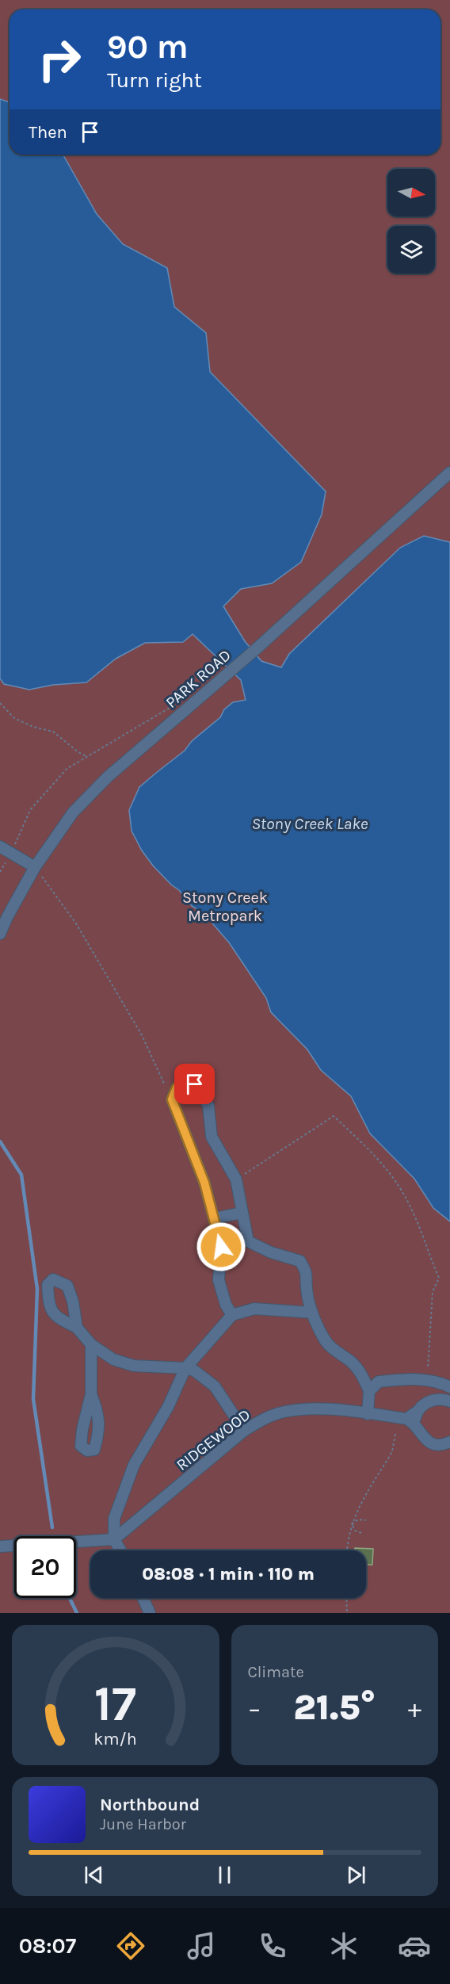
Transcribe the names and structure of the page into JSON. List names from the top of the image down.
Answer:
{
  "streets": {
    "street": ["PARK ROAD", "RIDGEWOOD"]
  },
  "water": ["Stony Creek Lake"],
  "parks": ["Stony Creek Metropark"],
  "north": "right",
  "page": {
    "turn": ["90 m", "Turn right"],
    "then": "Then",
    "limit": "20",
    "trip": "08:08 · 1 min · 110 m",
    "tile": "Climate",
    "heat": ["−", "21.5°", "+"],
    "song": ["Northbound", "June Harbor"],
    "tabs": "08:07",
    "gauge": ["17", "km/h"]
  }
}
